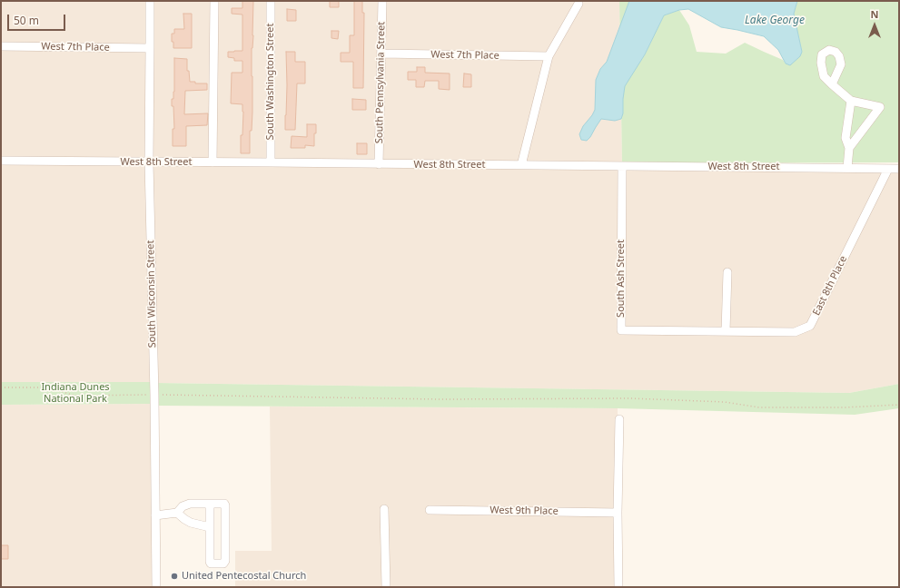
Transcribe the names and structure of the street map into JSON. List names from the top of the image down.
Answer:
{
  "streets": {
    "street": [
      "West 7th Place",
      "South Washington Street",
      "South Pennsylvania Street",
      "West 8th Street",
      "South Ash Street",
      "East 8th Place",
      "South Wisconsin Street",
      "West 9th Place"
    ]
  },
  "crossings": [
    ["West 7th Place", "South Pennsylvania Street"],
    ["West 7th Place", "South Wisconsin Street"],
    ["South Washington Street", "West 8th Street"],
    ["South Pennsylvania Street", "West 8th Street"],
    ["West 8th Street", "South Ash Street"],
    ["West 8th Street", "East 8th Place"],
    ["West 8th Street", "South Wisconsin Street"],
    ["South Ash Street", "East 8th Place"]
  ],
  "water": ["Lake George"],
  "parks": ["Indiana Dunes National Park"],
  "places": ["United Pentecostal Church"],
  "scale_bar": "50 m",
  "north": "top"
}
